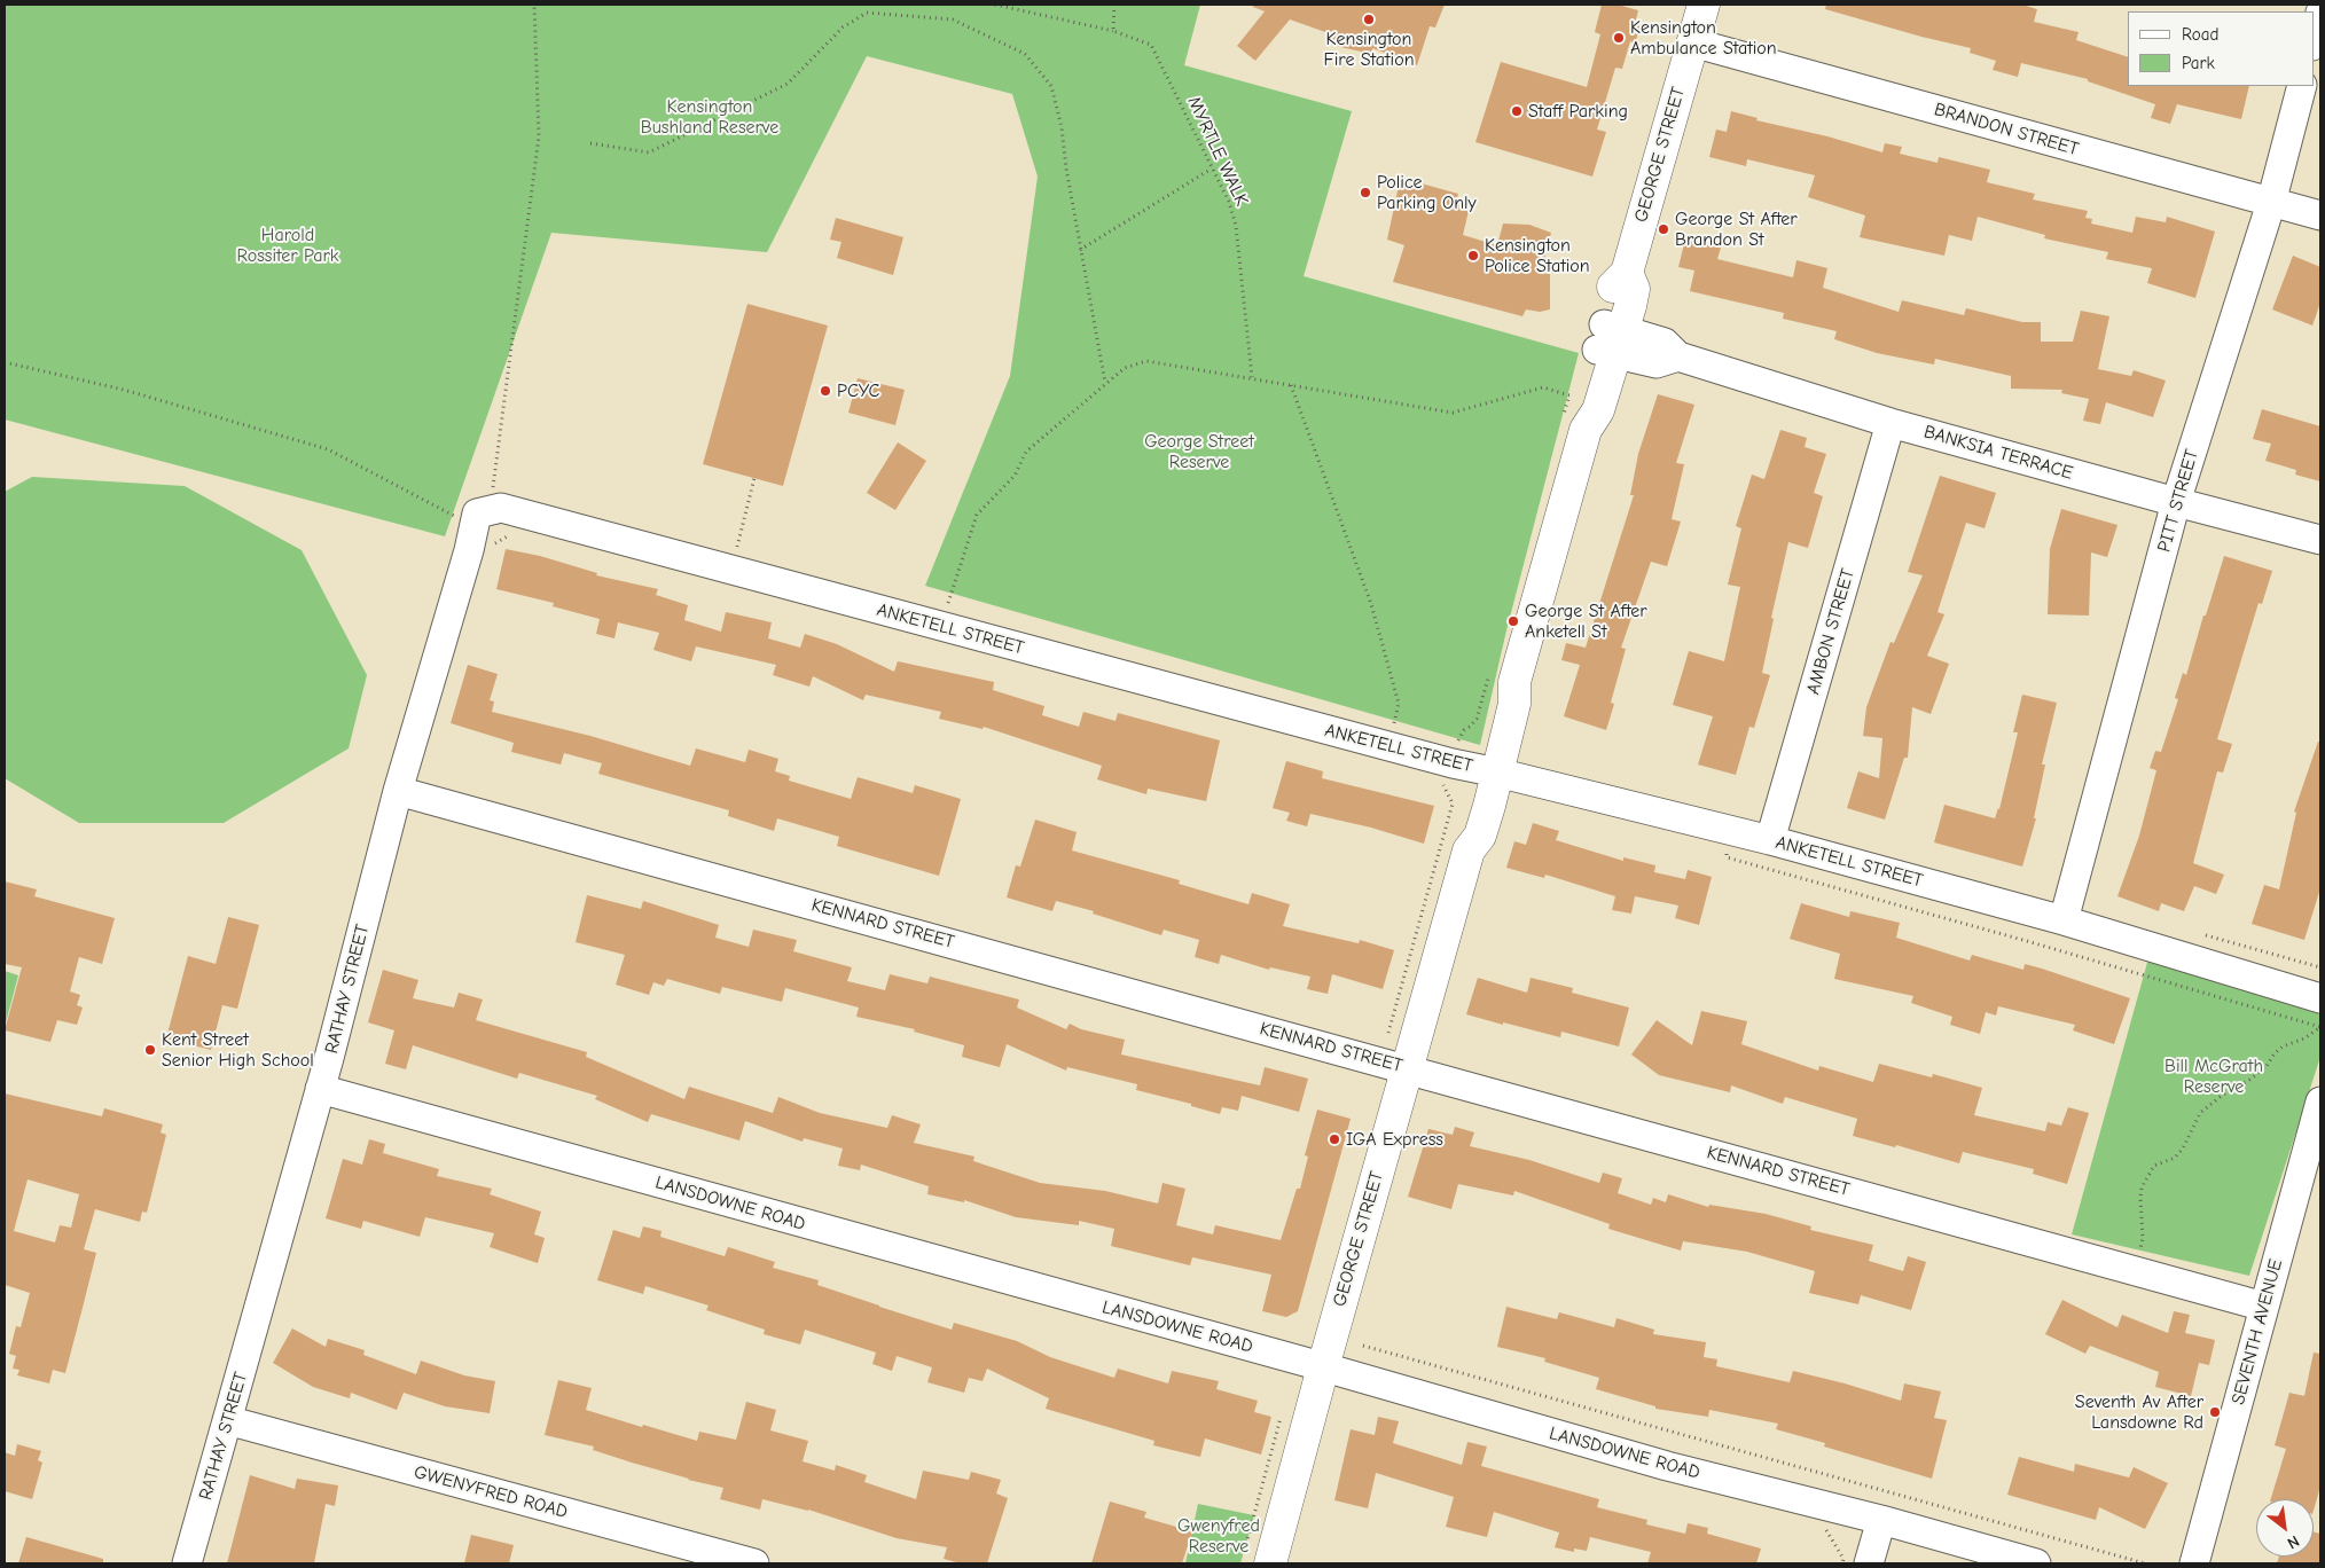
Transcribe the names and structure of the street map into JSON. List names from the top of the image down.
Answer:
{
  "streets": {
    "main road": ["GEORGE STREET"],
    "street": [
      "BRANDON STREET",
      "BANKSIA TERRACE",
      "PITT STREET",
      "ANKETELL STREET",
      "AMBON STREET",
      "KENNARD STREET",
      "RATHAY STREET",
      "LANSDOWNE ROAD",
      "SEVENTH AVENUE",
      "GWENYFRED ROAD"
    ],
    "path": ["MYRTLE WALK"]
  },
  "crossings": [
    ["BRANDON STREET", "GEORGE STREET"],
    ["BRANDON STREET", "PITT STREET"],
    ["GEORGE STREET", "BANKSIA TERRACE"],
    ["GEORGE STREET", "ANKETELL STREET"],
    ["GEORGE STREET", "KENNARD STREET"],
    ["GEORGE STREET", "LANSDOWNE ROAD"],
    ["BANKSIA TERRACE", "PITT STREET"],
    ["BANKSIA TERRACE", "AMBON STREET"],
    ["PITT STREET", "ANKETELL STREET"],
    ["ANKETELL STREET", "AMBON STREET"],
    ["ANKETELL STREET", "RATHAY STREET"],
    ["KENNARD STREET", "RATHAY STREET"],
    ["KENNARD STREET", "SEVENTH AVENUE"],
    ["RATHAY STREET", "LANSDOWNE ROAD"],
    ["RATHAY STREET", "GWENYFRED ROAD"]
  ],
  "parks": [
    "Kensington Bushland Reserve",
    "Harold Rossiter Park",
    "George Street Reserve",
    "Bill McGrath Reserve",
    "Gwenyfred Reserve"
  ],
  "places": [
    "Kensington Fire Station",
    "Kensington Ambulance Station",
    "Staff Parking",
    "Police Parking Only",
    "George St After Brandon St",
    "Kensington Police Station",
    "PCYC",
    "George St After Anketell St",
    "Kent Street Senior High School",
    "IGA Express",
    "Seventh Av After Lansdowne Rd"
  ],
  "legend": ["Road", "Park"],
  "north": "bottom right"
}
